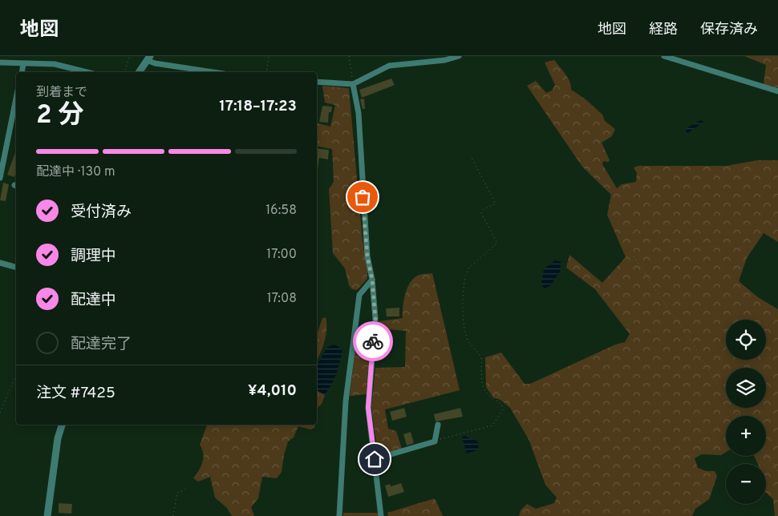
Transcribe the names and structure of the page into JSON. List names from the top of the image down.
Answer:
{
  "page": {
    "header": "地図",
    "nav": ["地図", "経路", "保存済み"],
    "heading": ["2 分", "到着まで", "17:18–17:23"],
    "panel": ["注文 #7425", "¥4,010"],
    "bar": "配達中 · 130 m",
    "list": [
      ["受付済み", "16:58"],
      ["調理中", "17:00"],
      ["配達中", "17:08"],
      "配達完了"
    ],
    "map_buttons": ["+", "−"]
  }
}
